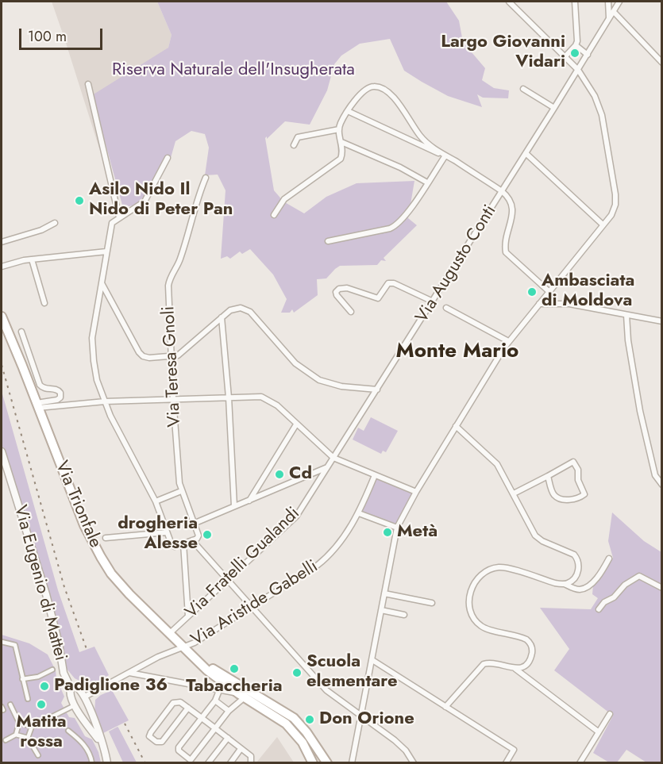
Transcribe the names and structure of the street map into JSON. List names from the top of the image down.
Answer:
{
  "streets": {
    "main road": ["Via Trionfale"],
    "street": [
      "Via Augusto Conti",
      "Via Teresa Gnoli",
      "Via Fratelli Gualandi",
      "Via Eugenio di Mattei",
      "Via Aristide Gabelli"
    ]
  },
  "crossings": [
    ["Via Augusto Conti", "Via Fratelli Gualandi"],
    ["Via Trionfale", "Via Fratelli Gualandi"],
    ["Via Trionfale", "Via Aristide Gabelli"]
  ],
  "districts": ["Monte Mario"],
  "parks": ["Riserva Naturale dell'Insugherata"],
  "places": [
    "Largo Giovanni Vidari",
    "Asilo Nido Il Nido di Peter Pan",
    "Ambasciata di Moldova",
    "Cd",
    "Metà",
    "drogheria Alesse",
    "Tabaccheria",
    "Scuola elementare",
    "Padiglione 36",
    "Matita rossa",
    "Don Orione"
  ],
  "scale_bar": "100 m"
}
